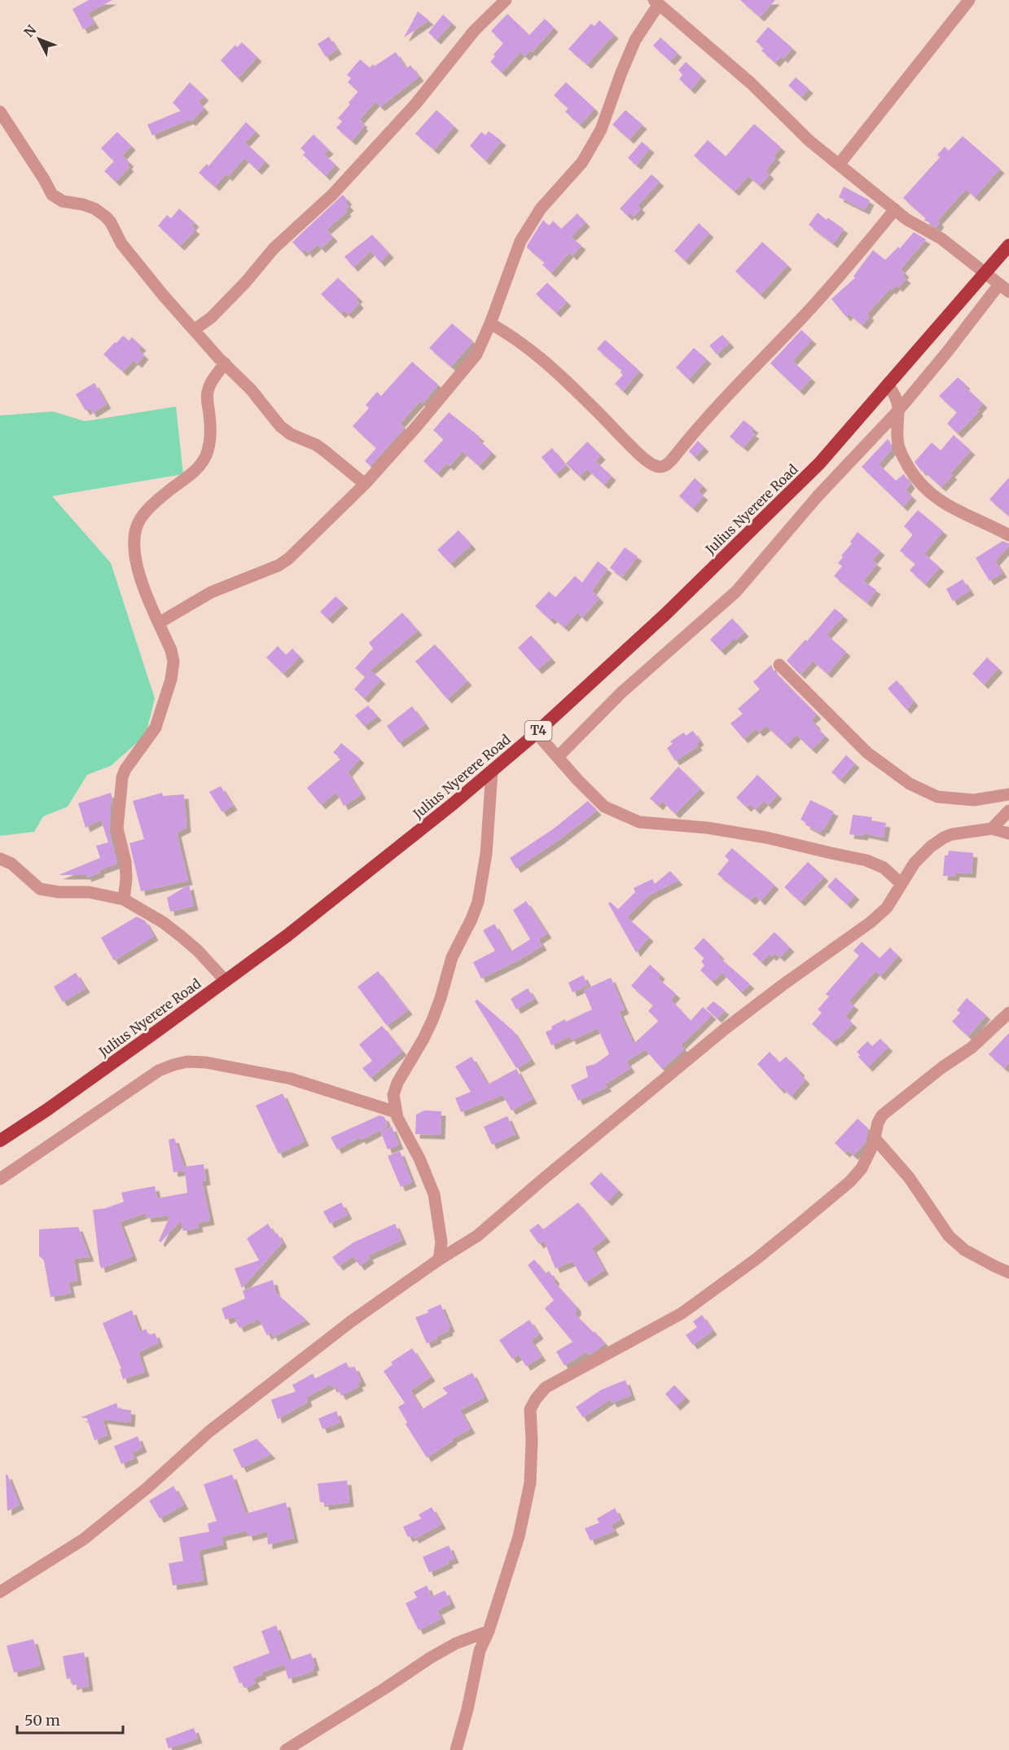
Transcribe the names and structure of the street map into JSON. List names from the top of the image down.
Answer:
{
  "streets": {
    "highway": ["Julius Nyerere Road", "T4"]
  },
  "scale_bar": "50 m",
  "north": "top left"
}
